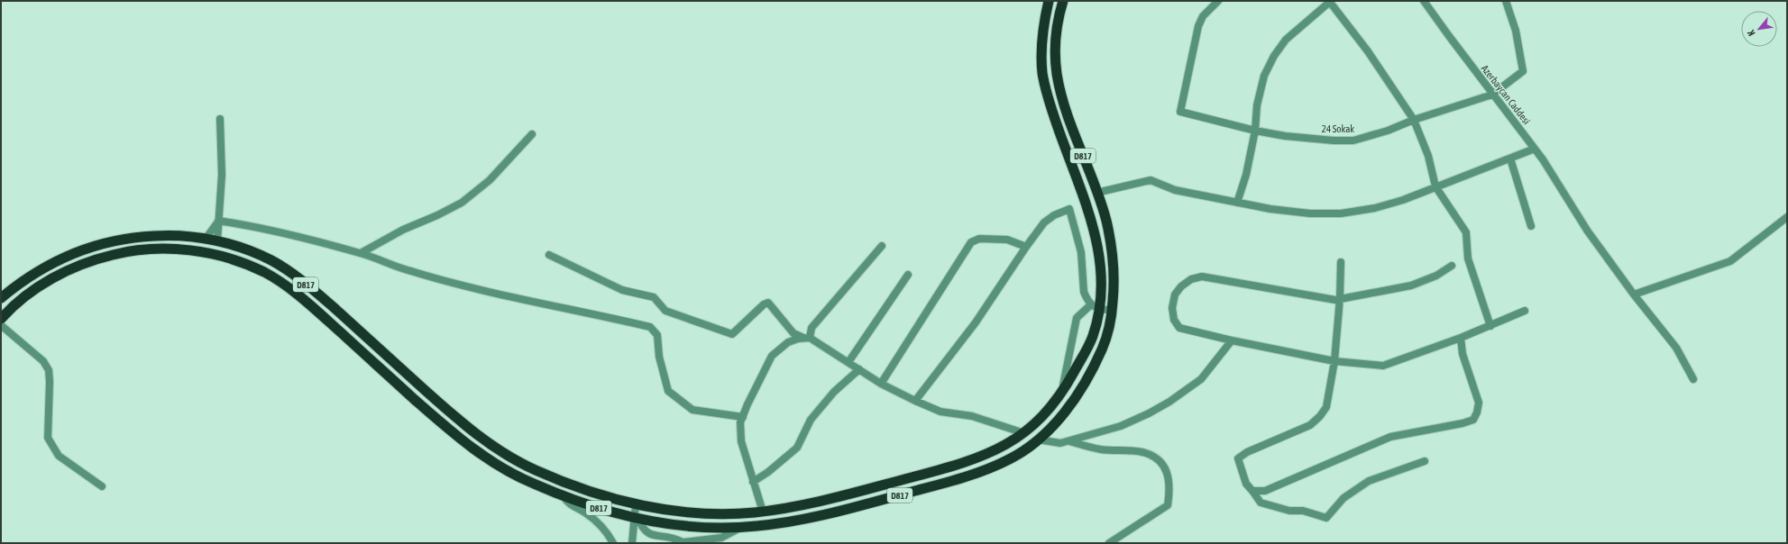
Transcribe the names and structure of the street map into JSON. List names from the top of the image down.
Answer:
{
  "streets": {
    "highway": ["D817"],
    "street": ["Azerbaycan Caddesi", "24 Sokak"]
  },
  "crossings": [
    ["Azerbaycan Caddesi", "24 Sokak"]
  ],
  "north": "bottom left"
}
